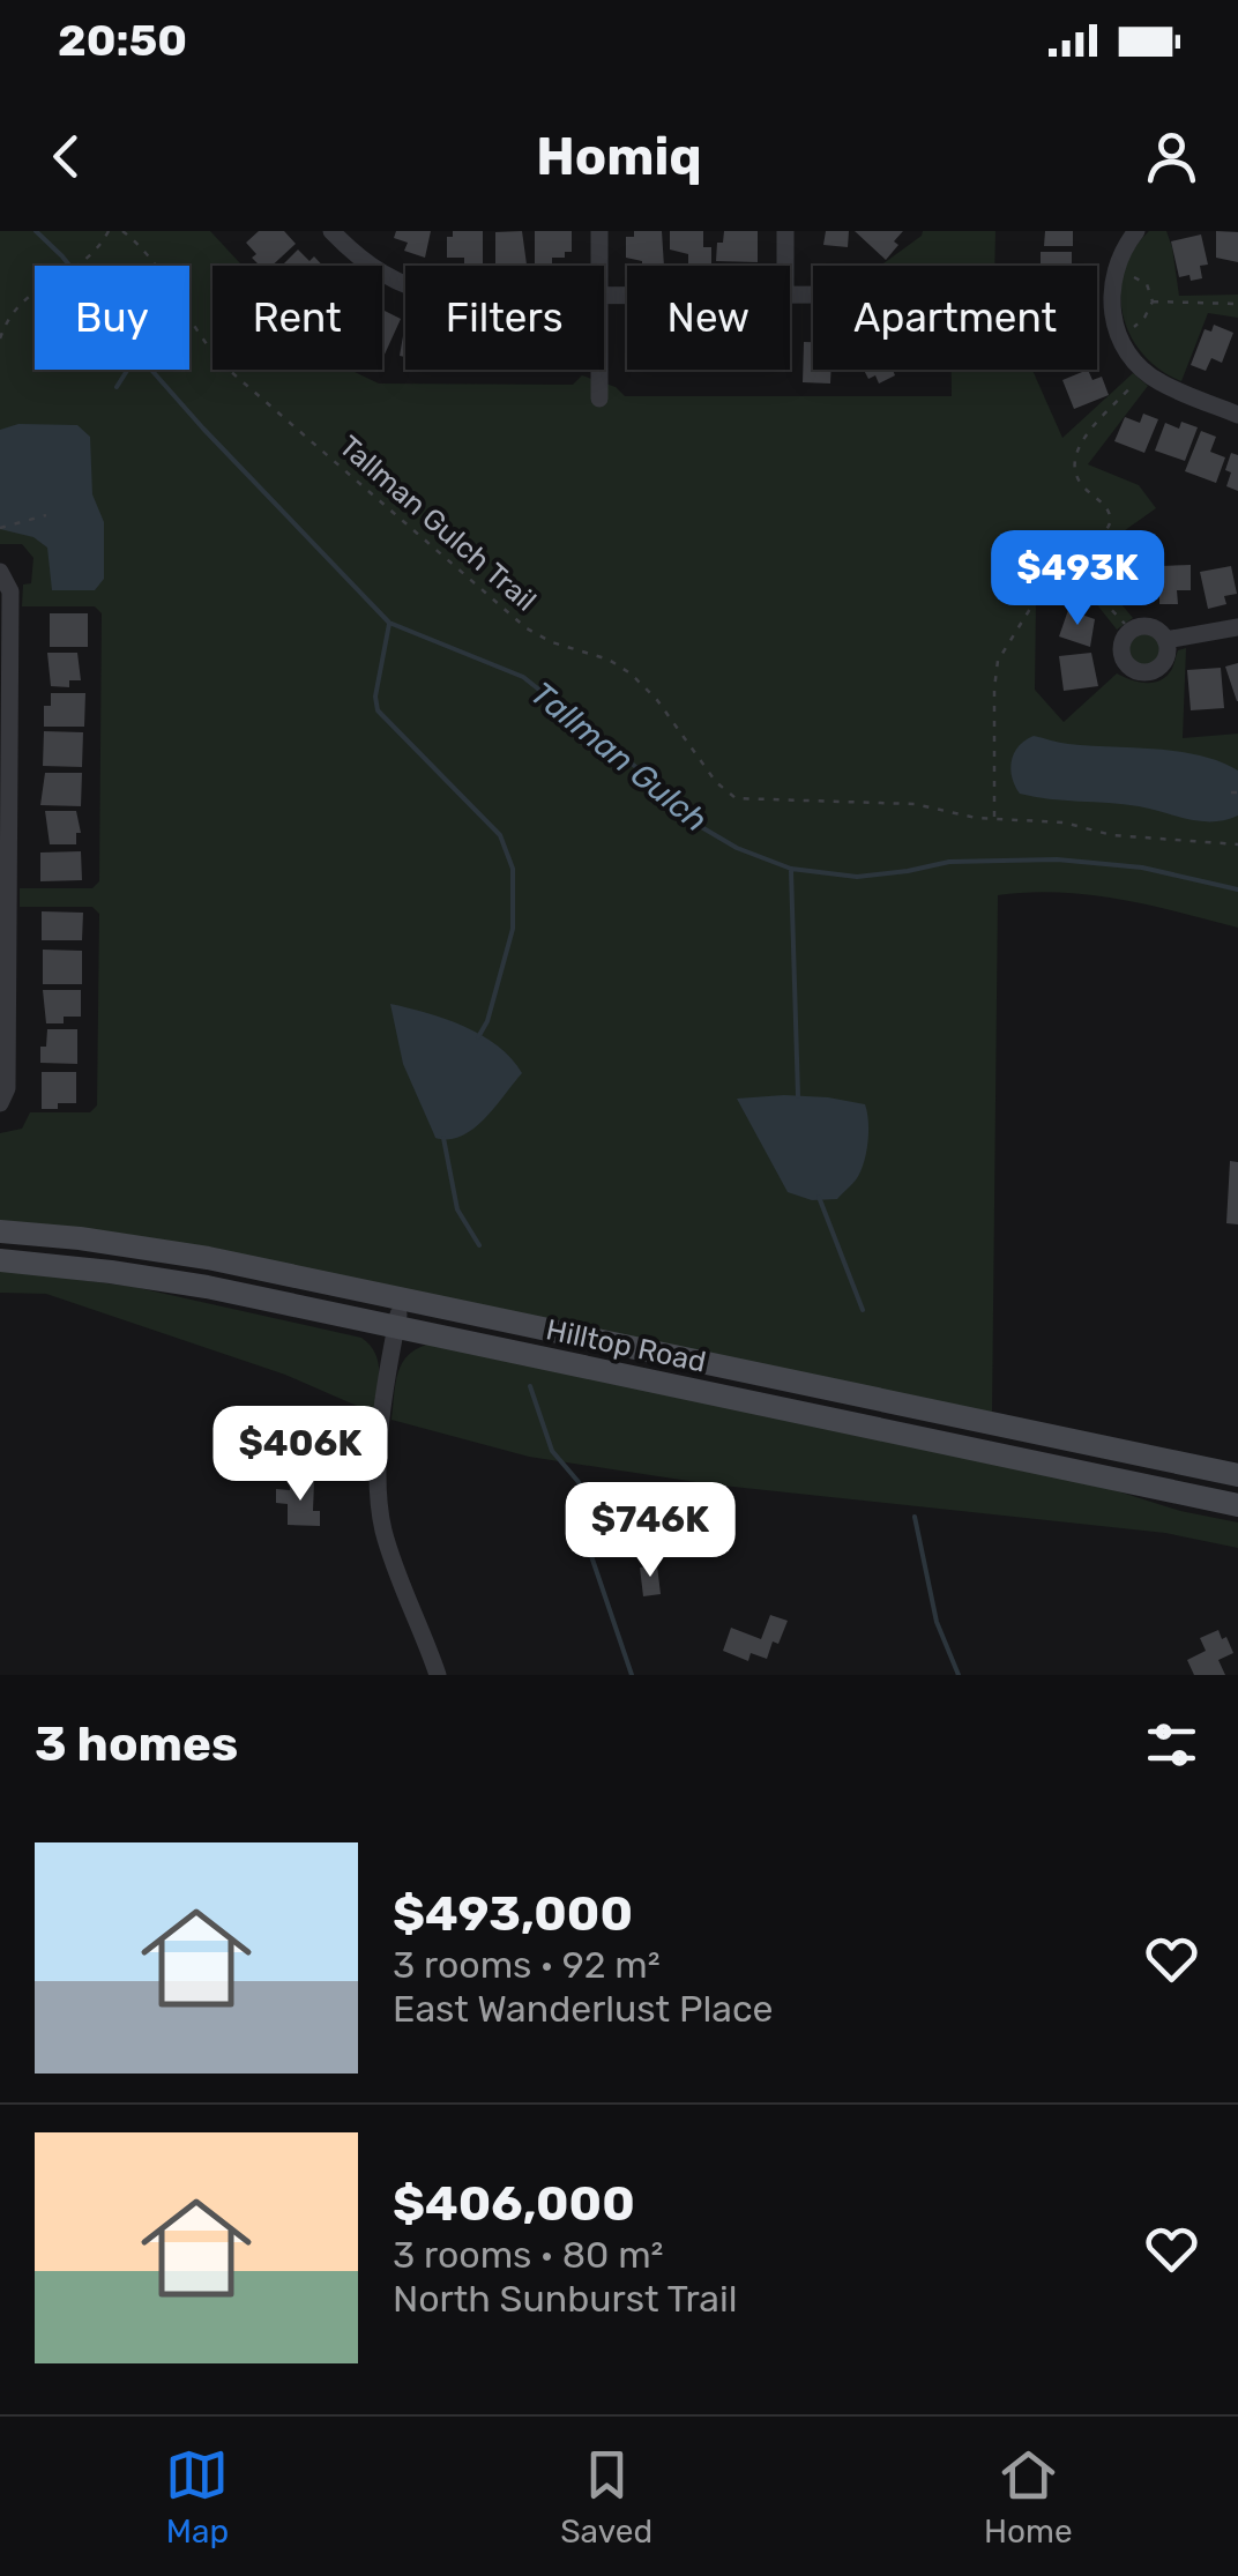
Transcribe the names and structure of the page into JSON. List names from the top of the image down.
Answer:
{
  "streets": {
    "main road": ["Hilltop Road"],
    "path": ["Tallman Gulch Trail"]
  },
  "water": ["Tallman Gulch"],
  "page": {
    "status": "20:50",
    "header": "Homiq",
    "chip": [
      "Buy",
      "Rent",
      "Filters",
      "New",
      "Apartment"
    ],
    "price": ["$493K", "$406K", "$746K"],
    "heading": "3 homes",
    "list": [
      {
        "name": "$493,000",
        "note": "3 rooms · 92 m² · East Wanderlust Place"
      },
      {
        "name": "$406,000",
        "note": "3 rooms · 80 m² · North Sunburst Trail"
      }
    ],
    "tabs": ["Map", "Saved", "Home"]
  }
}
